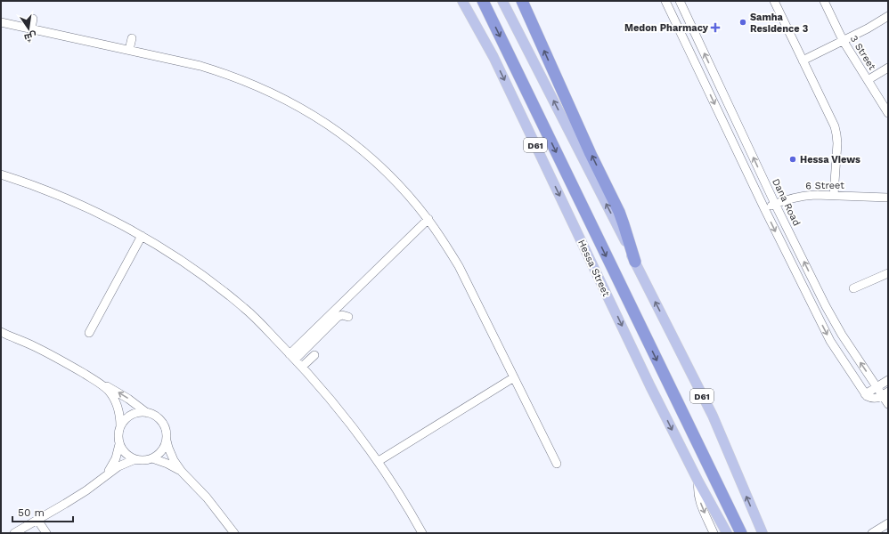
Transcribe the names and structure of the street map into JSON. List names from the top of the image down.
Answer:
{
  "streets": {
    "main road": ["D61", "Hessa Street"],
    "street": ["3 Street", "6 Street", "Dana Road"]
  },
  "crossings": [
    ["6 Street", "Dana Road"]
  ],
  "places": {
    "other": ["Samha Residence 3", "Hessa Views"],
    "health": ["Medon Pharmacy"]
  },
  "scale_bar": "50 m",
  "north": "bottom"
}
